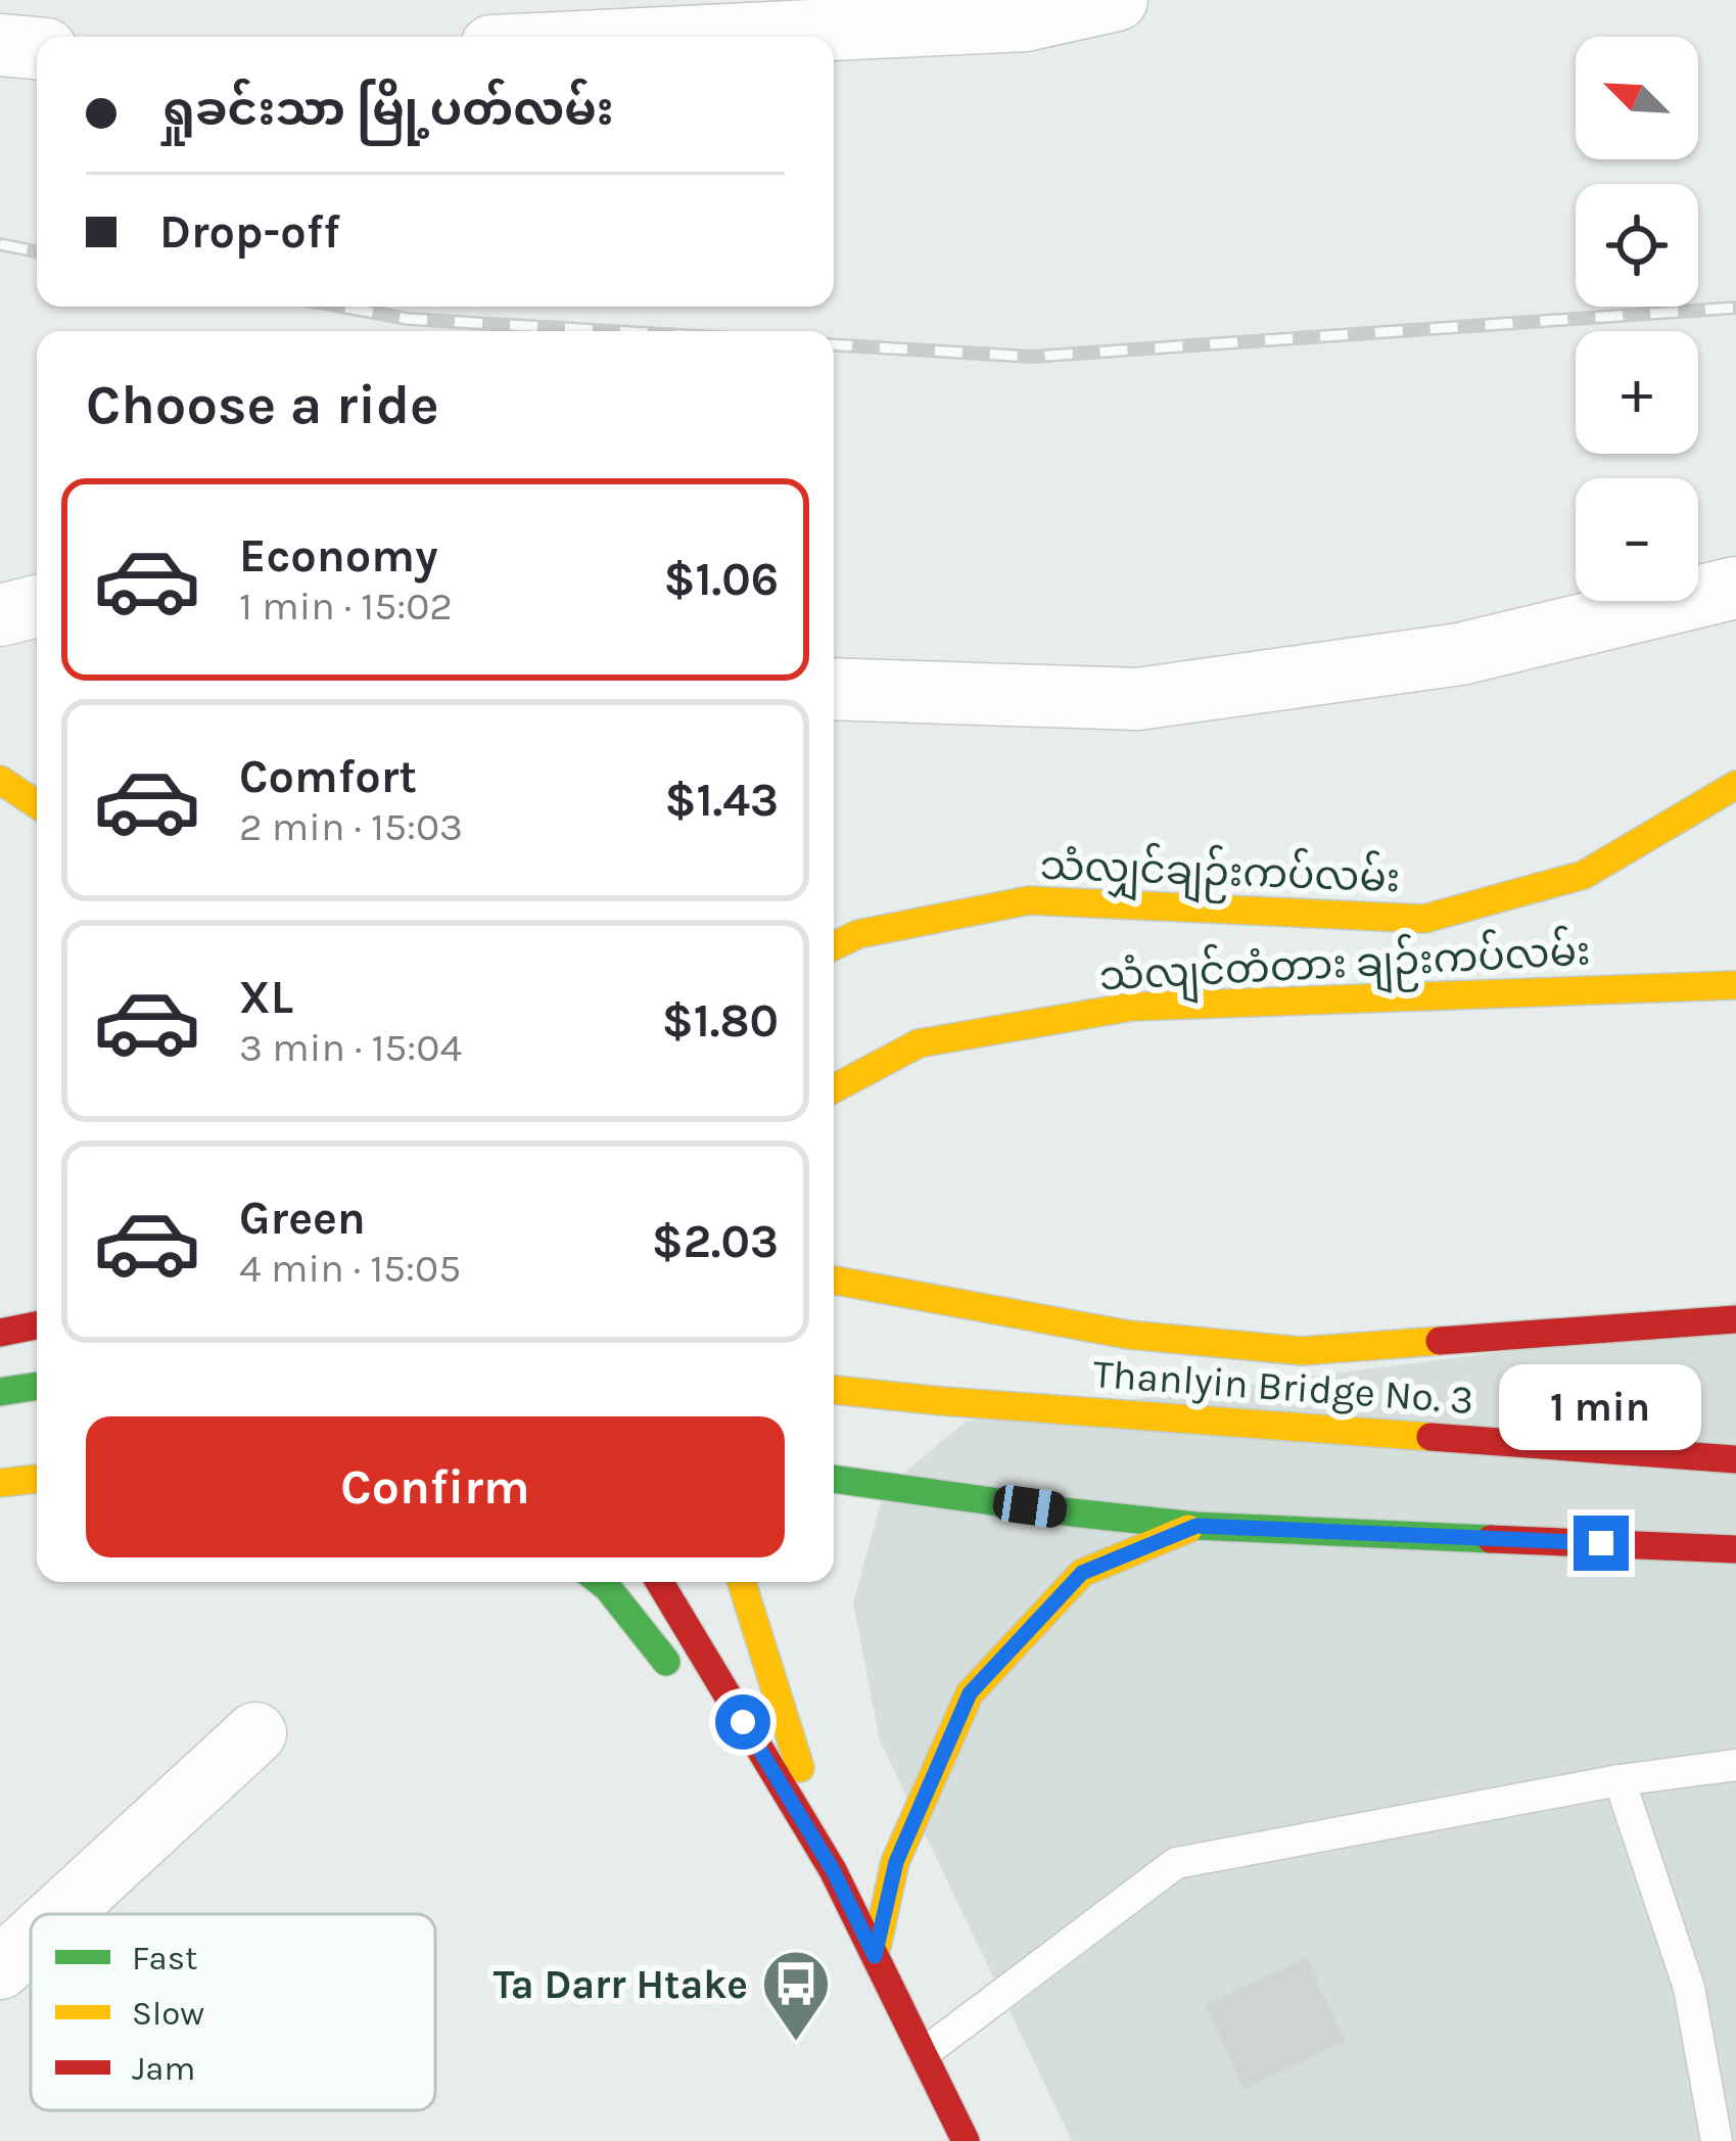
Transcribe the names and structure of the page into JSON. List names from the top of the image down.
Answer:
{
  "streets": {
    "main road": ["သံလျှင်ချဉ်းကပ်လမ်း", "သံလျင်တံတား ချဉ်းကပ်လမ်း", "Thanlyin Bridge No. 3"]
  },
  "places": {
    "bus stop": ["Ta Darr Htake"]
  },
  "legend": ["Fast", "Slow", "Jam"],
  "north": "top left",
  "page": {
    "map_buttons": ["+", "−"],
    "banner": ["ရှုခင်းသာ မြို့ပတ်လမ်း", "Drop-off"],
    "heading": "Choose a ride",
    "list": [
      {
        "name": "Economy",
        "note": "1 min · 15:02",
        "value": "$1.06"
      },
      {
        "name": "Comfort",
        "note": "2 min · 15:03",
        "value": "$1.43"
      },
      {
        "name": "XL",
        "note": "3 min · 15:04",
        "value": "$1.80"
      },
      {
        "name": "Green",
        "note": "4 min · 15:05",
        "value": "$2.03"
      }
    ],
    "bubble": "1 min",
    "buttons": "Confirm"
  }
}
